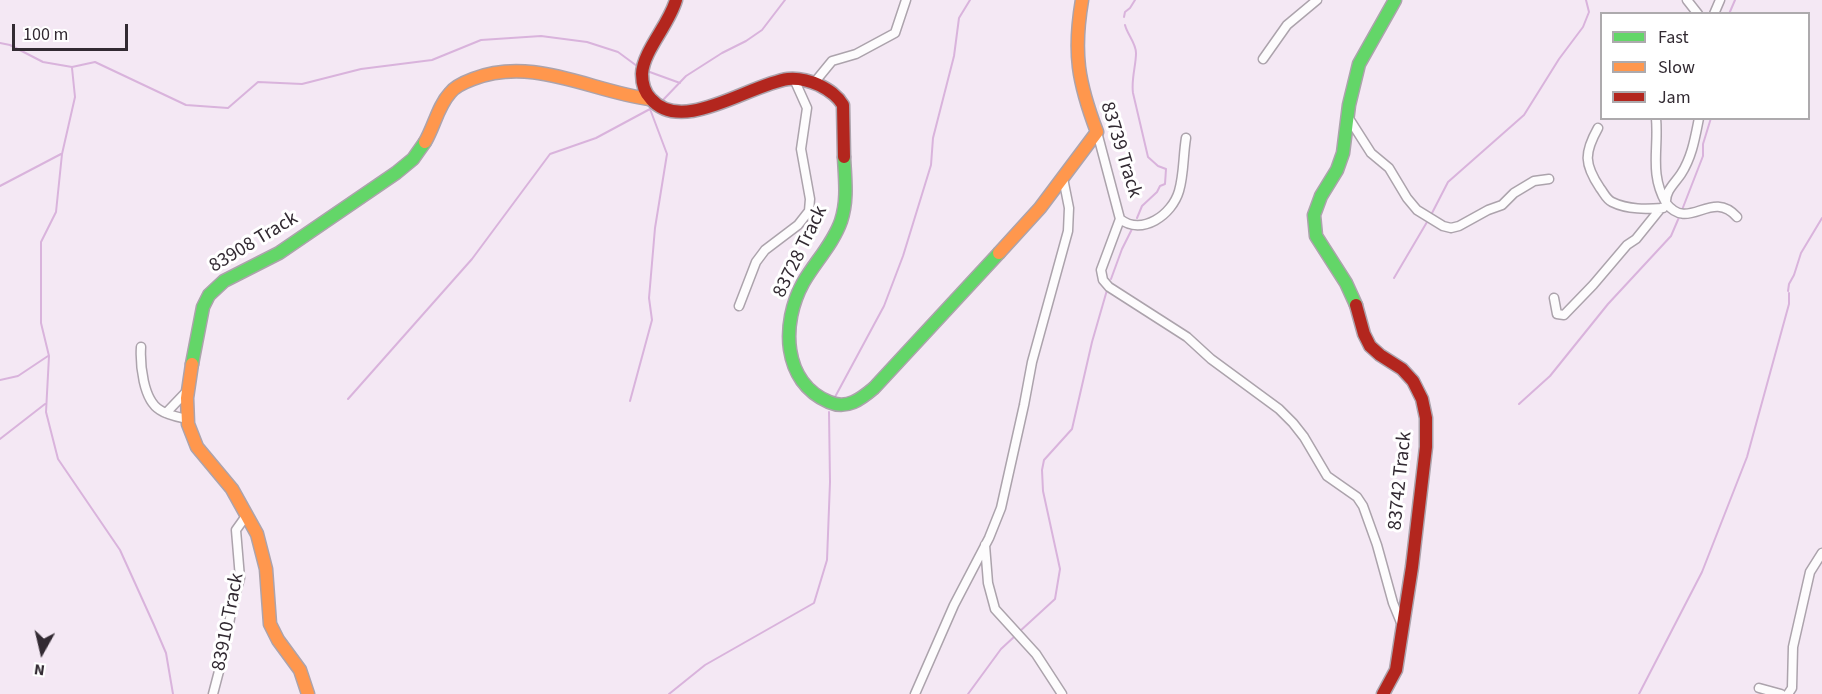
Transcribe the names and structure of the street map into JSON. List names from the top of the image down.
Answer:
{
  "streets": {
    "street": [
      "83739 Track",
      "83908 Track",
      "83728 Track",
      "83742 Track",
      "83910 Track"
    ]
  },
  "crossings": [
    ["83739 Track", "83728 Track"],
    ["83908 Track", "83728 Track"],
    ["83908 Track", "83910 Track"]
  ],
  "legend": ["Fast", "Slow", "Jam"],
  "scale_bar": "100 m",
  "north": "bottom"
}
